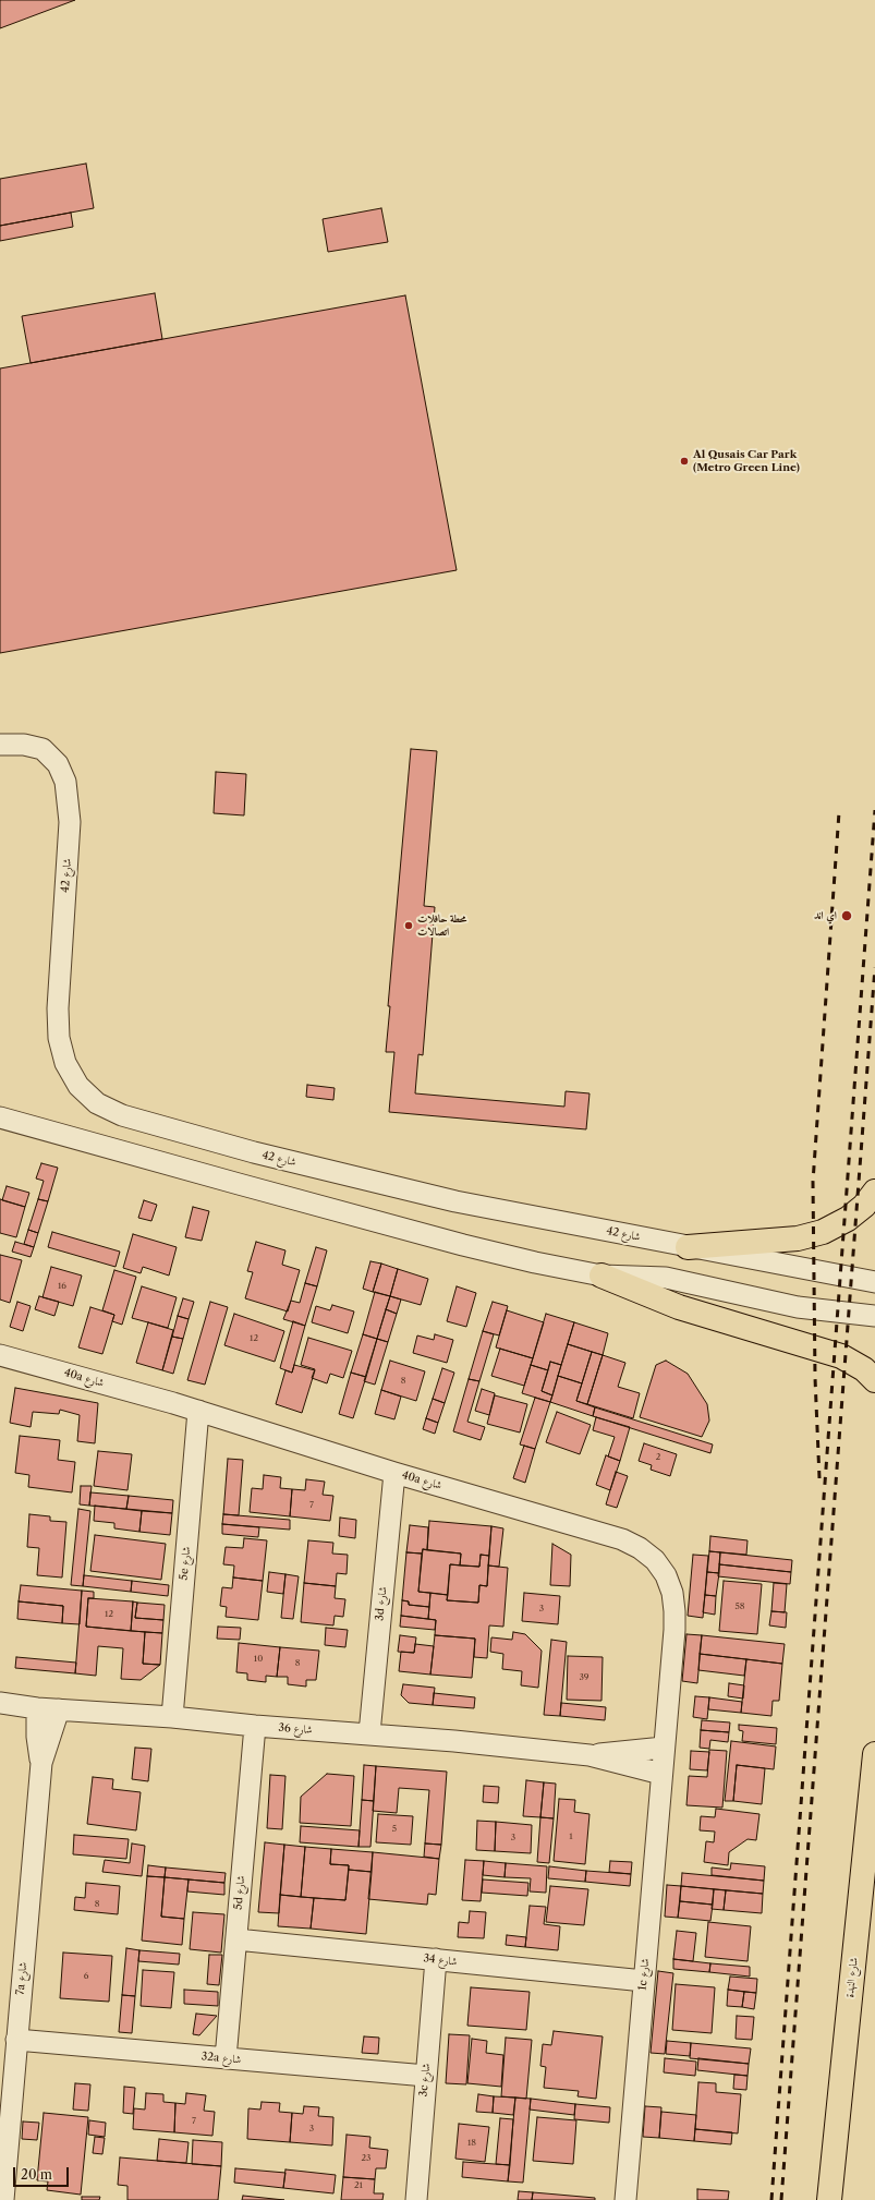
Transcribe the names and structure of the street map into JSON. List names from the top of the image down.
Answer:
{
  "streets": {
    "main road": ["شارع النهدة"],
    "street": [
      "شارع 42",
      "40a شارع",
      "5e شارع",
      "3d شارع",
      "شارع 36",
      "5d شارع",
      "شارع 34",
      "1c شارع",
      "7a شارع",
      "32a شارع",
      "3c شارع"
    ]
  },
  "crossings": [
    ["40a شارع", "5e شارع"],
    ["40a شارع", "3d شارع"],
    ["40a شارع", "شارع 36"],
    ["40a شارع", "1c شارع"],
    ["5e شارع", "شارع 36"],
    ["3d شارع", "شارع 36"],
    ["شارع 36", "5d شارع"],
    ["شارع 36", "1c شارع"],
    ["شارع 36", "7a شارع"],
    ["5d شارع", "شارع 34"],
    ["5d شارع", "32a شارع"],
    ["شارع 34", "1c شارع"],
    ["شارع 34", "3c شارع"],
    ["7a شارع", "32a شارع"],
    ["32a شارع", "3c شارع"]
  ],
  "places": ["Al Qusais Car Park (Metro Green Line)", "اي اند", "محطة حافلات اتصالات"],
  "house_numbers": [
    "16",
    "12",
    "8",
    "2",
    "7",
    "58",
    "3",
    "12",
    "10",
    "8",
    "39",
    "5",
    "1",
    "3",
    "8",
    "6",
    "7",
    "3",
    "18",
    "23",
    "21"
  ],
  "scale_bar": "20 m"
}
